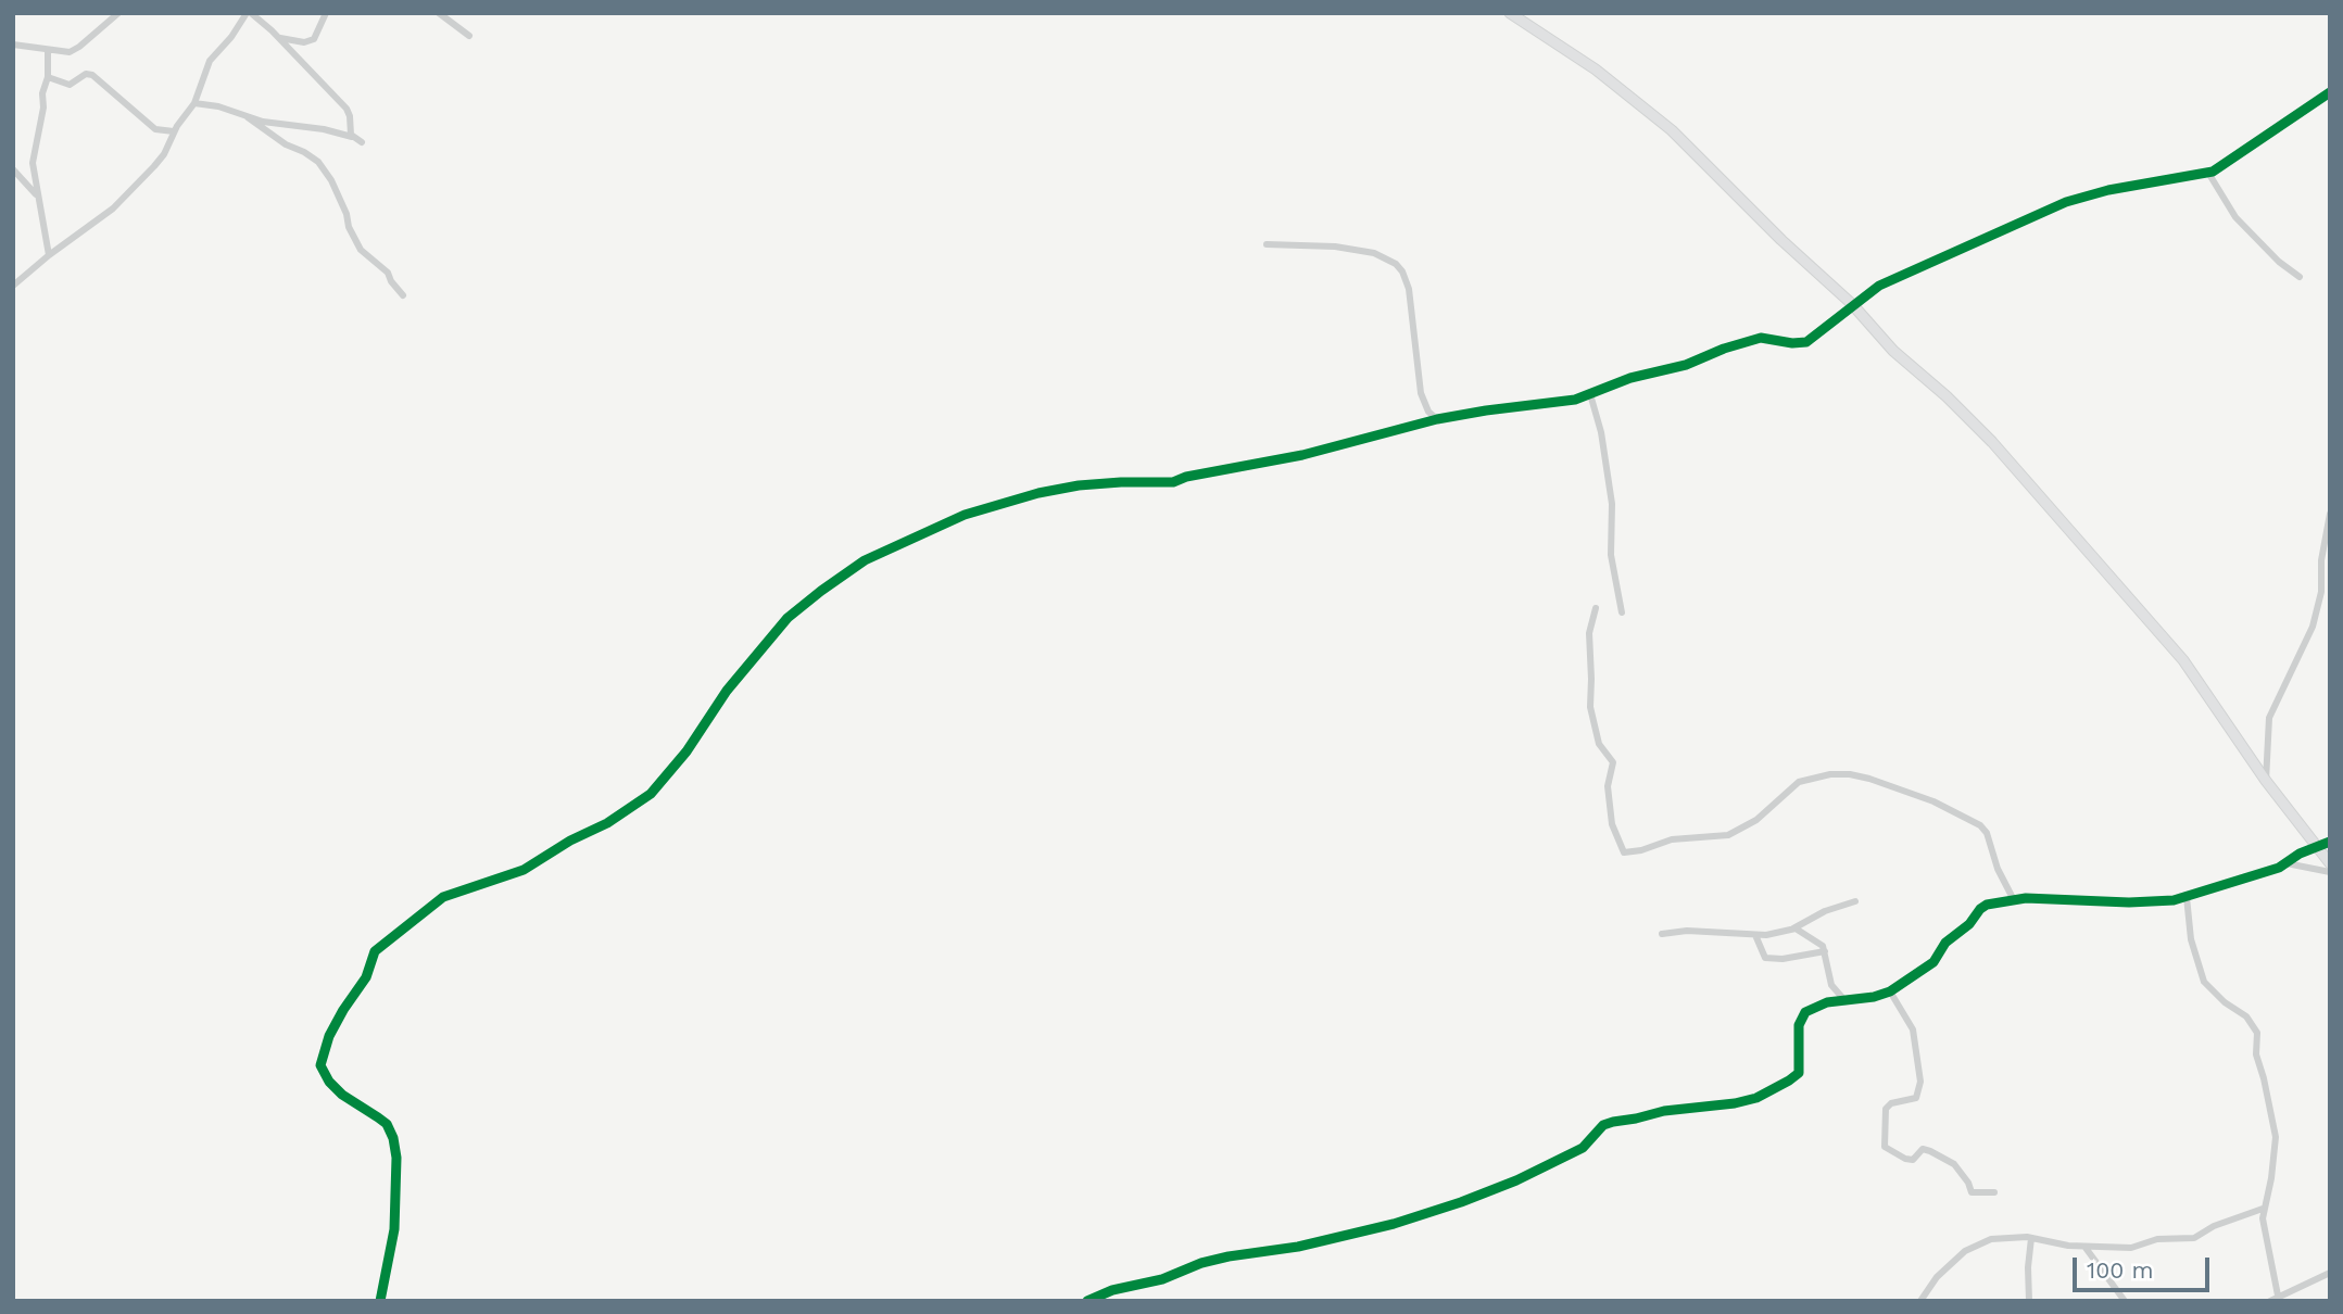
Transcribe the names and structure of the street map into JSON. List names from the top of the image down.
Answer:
{
  "scale_bar": "100 m"
}
